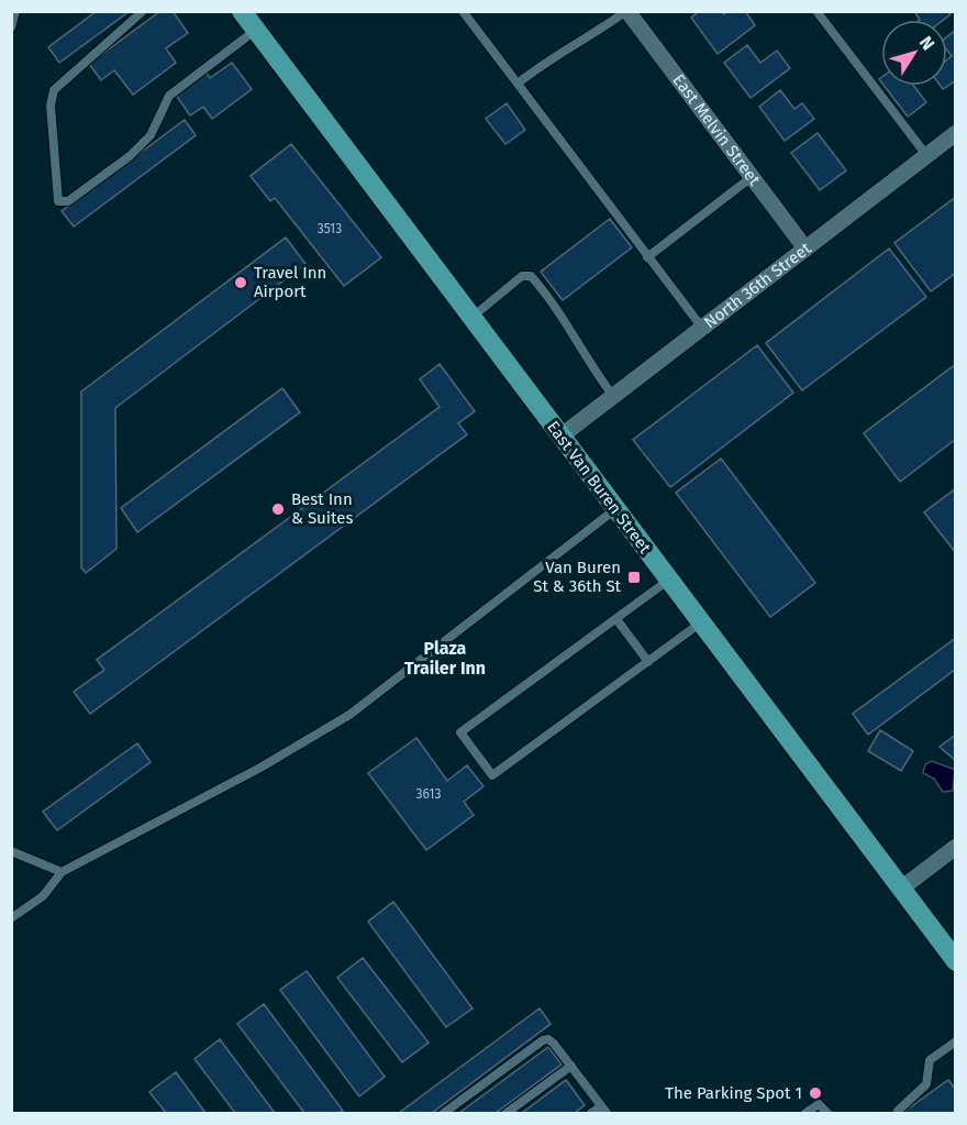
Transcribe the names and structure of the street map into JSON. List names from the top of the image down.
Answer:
{
  "streets": {
    "main road": ["East Van Buren Street"],
    "street": ["East Melvin Street", "North 36th Street"]
  },
  "crossings": [
    ["East Melvin Street", "North 36th Street"],
    ["North 36th Street", "East Van Buren Street"]
  ],
  "districts": ["Plaza Trailer Inn"],
  "places": {
    "other": ["Travel Inn Airport", "Best Inn & Suites", "The Parking Spot 1"],
    "transit": ["Van Buren St & 36th St"]
  },
  "house_numbers": ["3513", "3613"],
  "north": "top right"
}
